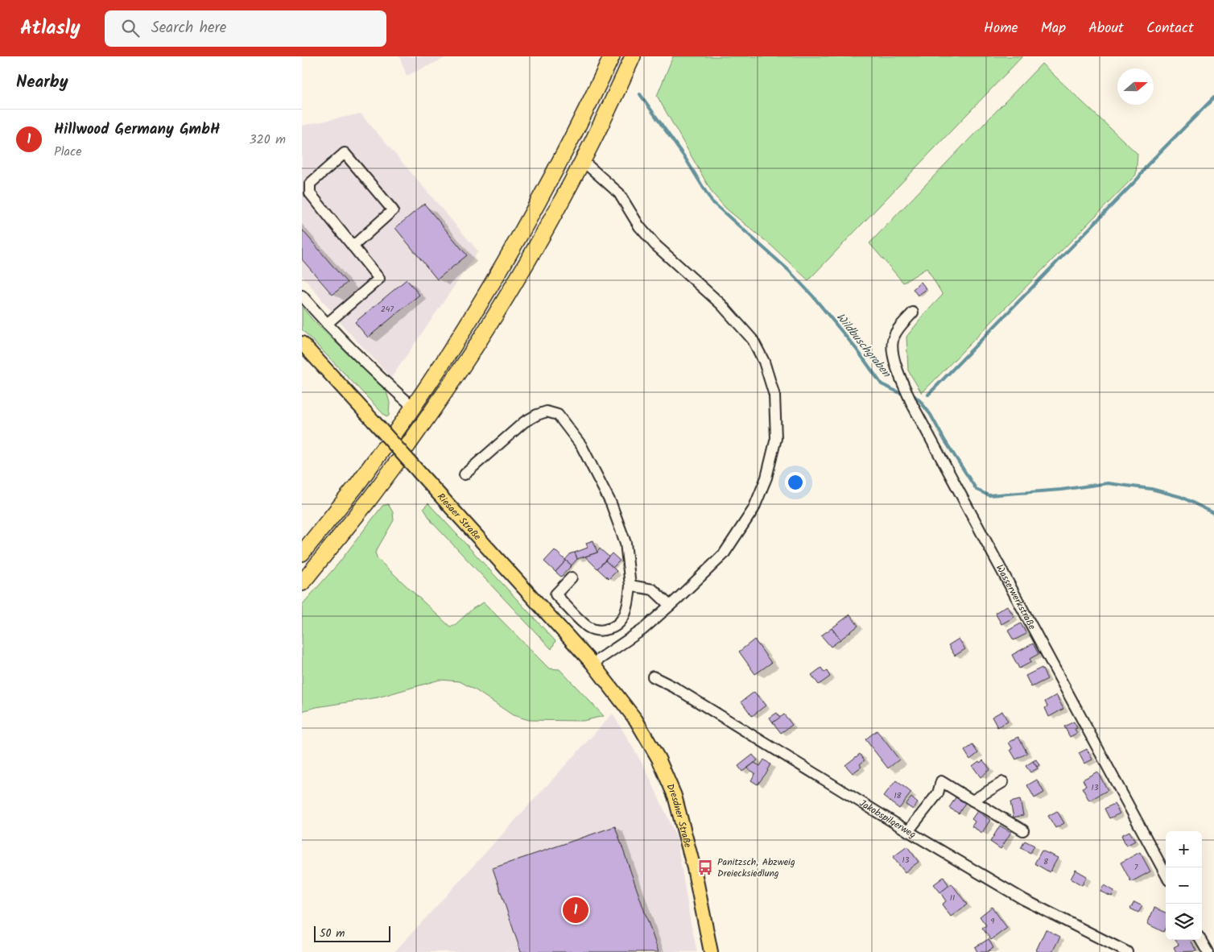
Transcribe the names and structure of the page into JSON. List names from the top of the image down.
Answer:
{
  "streets": {
    "main road": ["Riesaer Straße", "Dresdner Straße"],
    "street": ["Wasserwerkstraße", "Jakobspilgerweg"]
  },
  "crossings": [
    ["Riesaer Straße", "Dresdner Straße"]
  ],
  "water": ["Wildbuschgraben"],
  "places": {
    "bus stop": ["Panitzsch, Abzweig Dreiecksiedlung"]
  },
  "house_numbers": [
    "247",
    "13",
    "18",
    "13",
    "8",
    "7",
    "11",
    "9"
  ],
  "scale_bar": "50 m",
  "north": "right",
  "page": {
    "header": "Atlasly",
    "search": "Search here",
    "nav": [
      "Home",
      "Map",
      "About",
      "Contact"
    ],
    "heading": "Nearby",
    "list": [
      {
        "mark": "1",
        "name": "Hillwood Germany GmbH",
        "note": "Place",
        "value": "320 m"
      }
    ],
    "map_buttons": ["+", "−"],
    "pins": "1",
    "scale": "50 m"
  }
}
